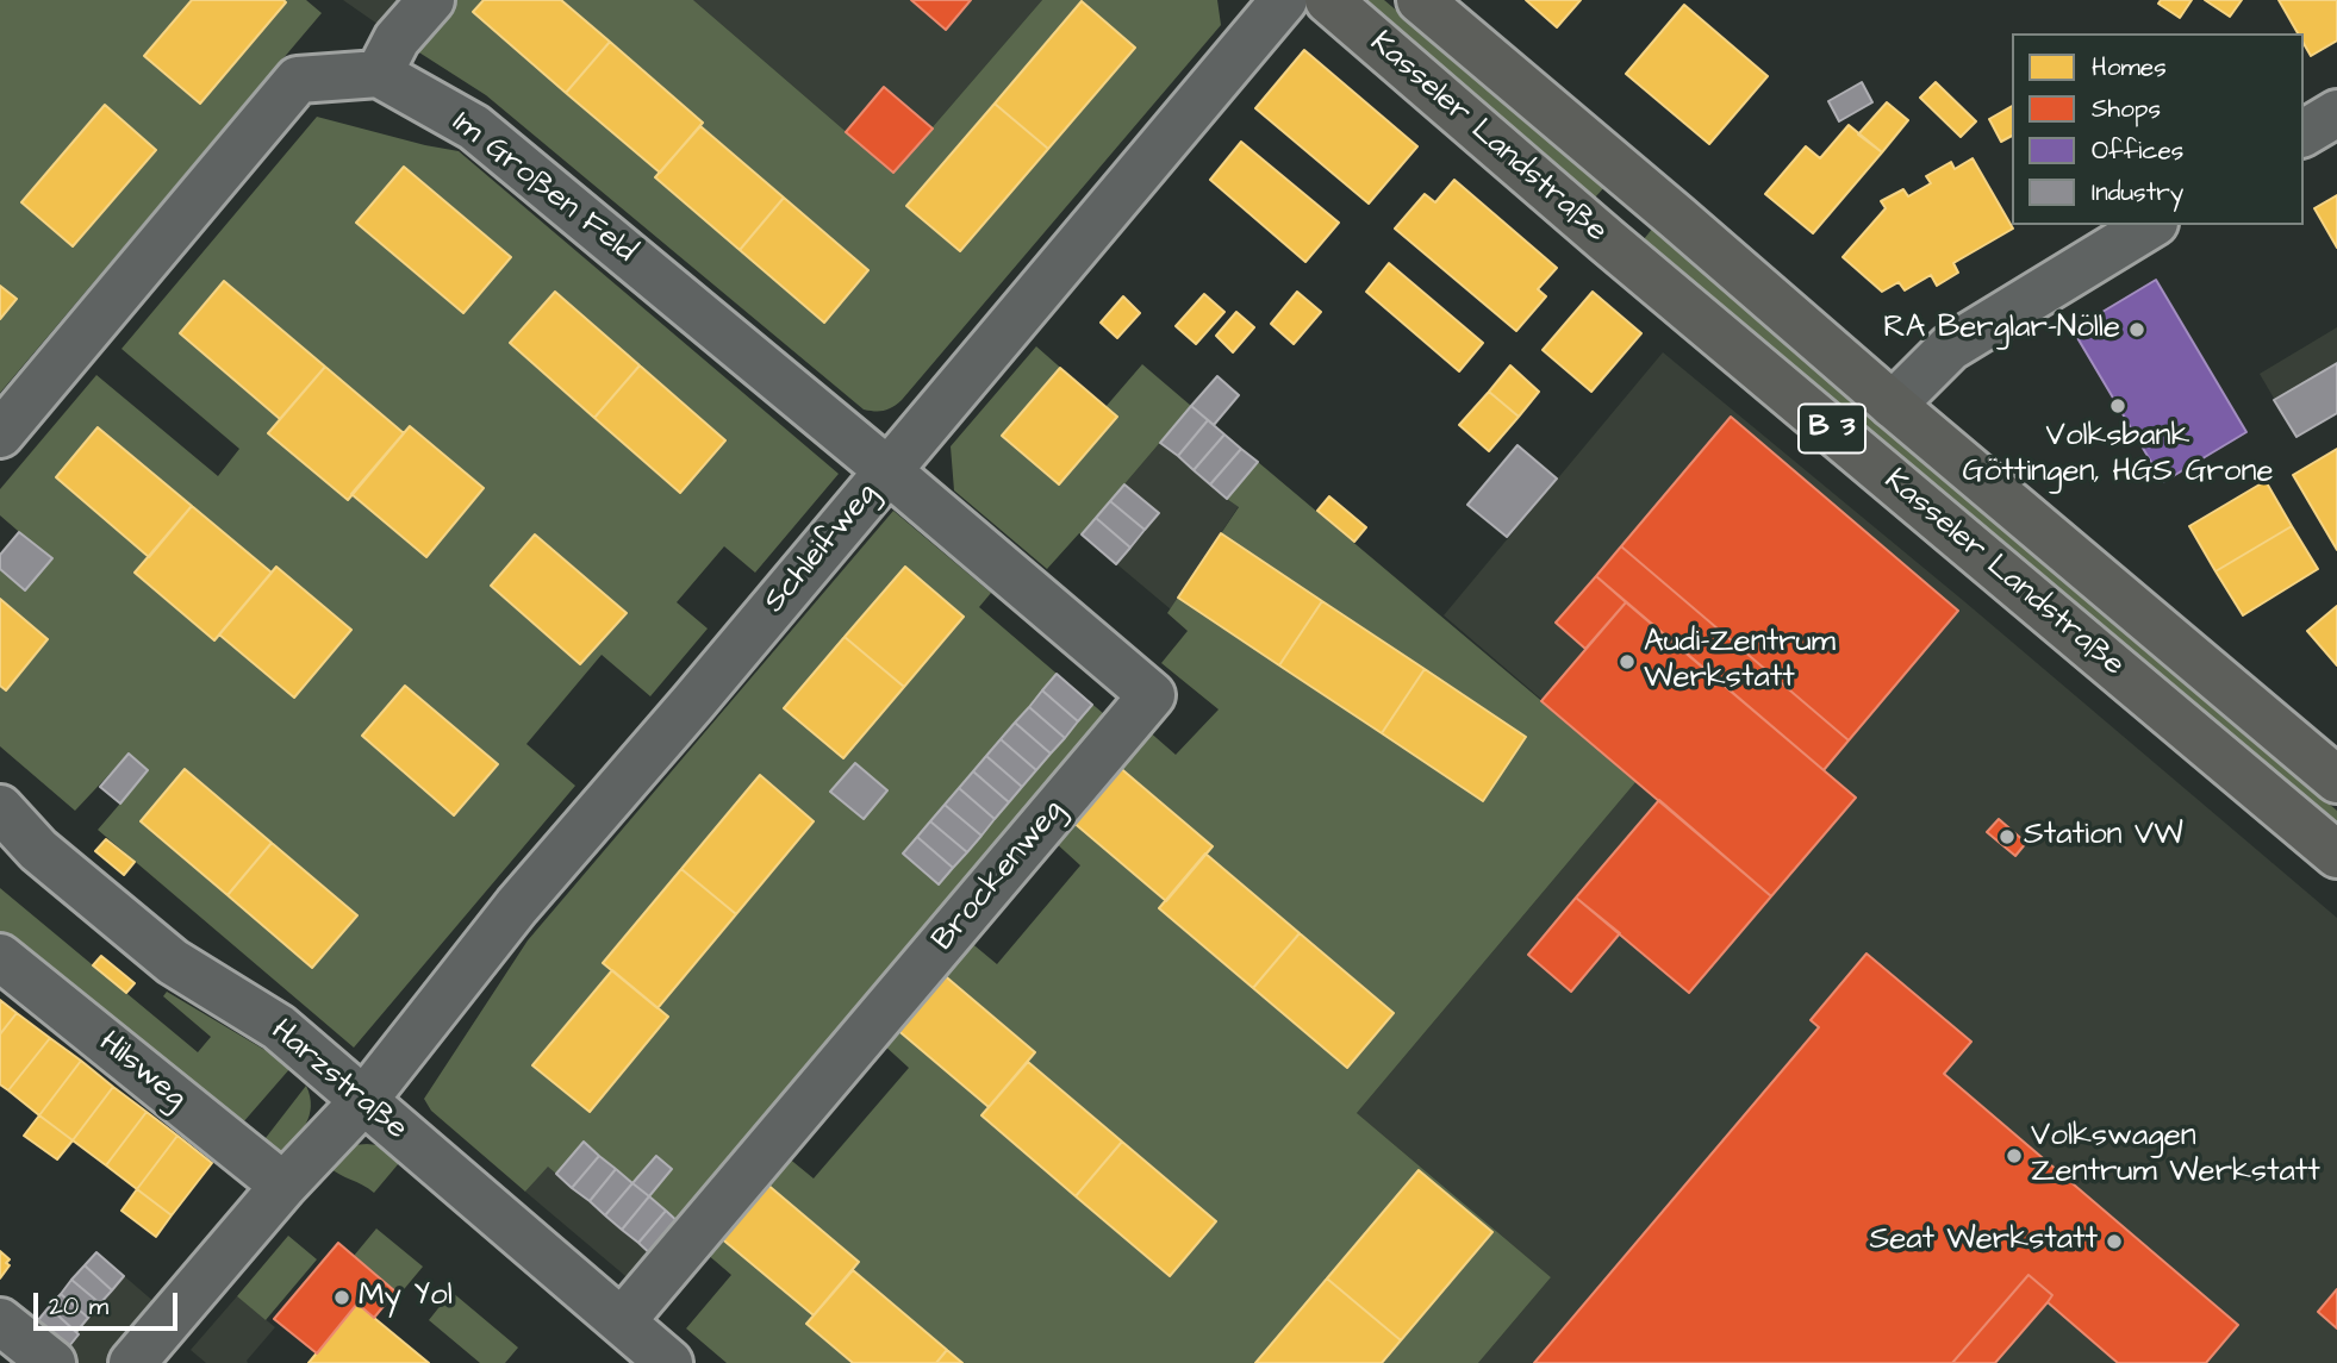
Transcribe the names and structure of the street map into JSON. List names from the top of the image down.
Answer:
{
  "streets": {
    "main road": ["Kasseler Landstraße", "B 3"],
    "street": [
      "Im Großen Feld",
      "Schleifweg",
      "Brockenweg",
      "Hilsweg",
      "Harzstraße"
    ]
  },
  "crossings": [
    ["Im Großen Feld", "Schleifweg"],
    ["Im Großen Feld", "Brockenweg"],
    ["Schleifweg", "Brockenweg"],
    ["Schleifweg", "Harzstraße"],
    ["Brockenweg", "Harzstraße"]
  ],
  "places": [
    "RA Berglar–Nölle",
    "Volksbank Göttingen, HGS Grone",
    "Audi-Zentrum Werkstatt",
    "Station VW",
    "Volkswagen Zentrum Werkstatt",
    "Seat Werkstatt",
    "My Yol"
  ],
  "legend": [
    "Homes",
    "Shops",
    "Offices",
    "Industry"
  ],
  "scale_bar": "20 m"
}
